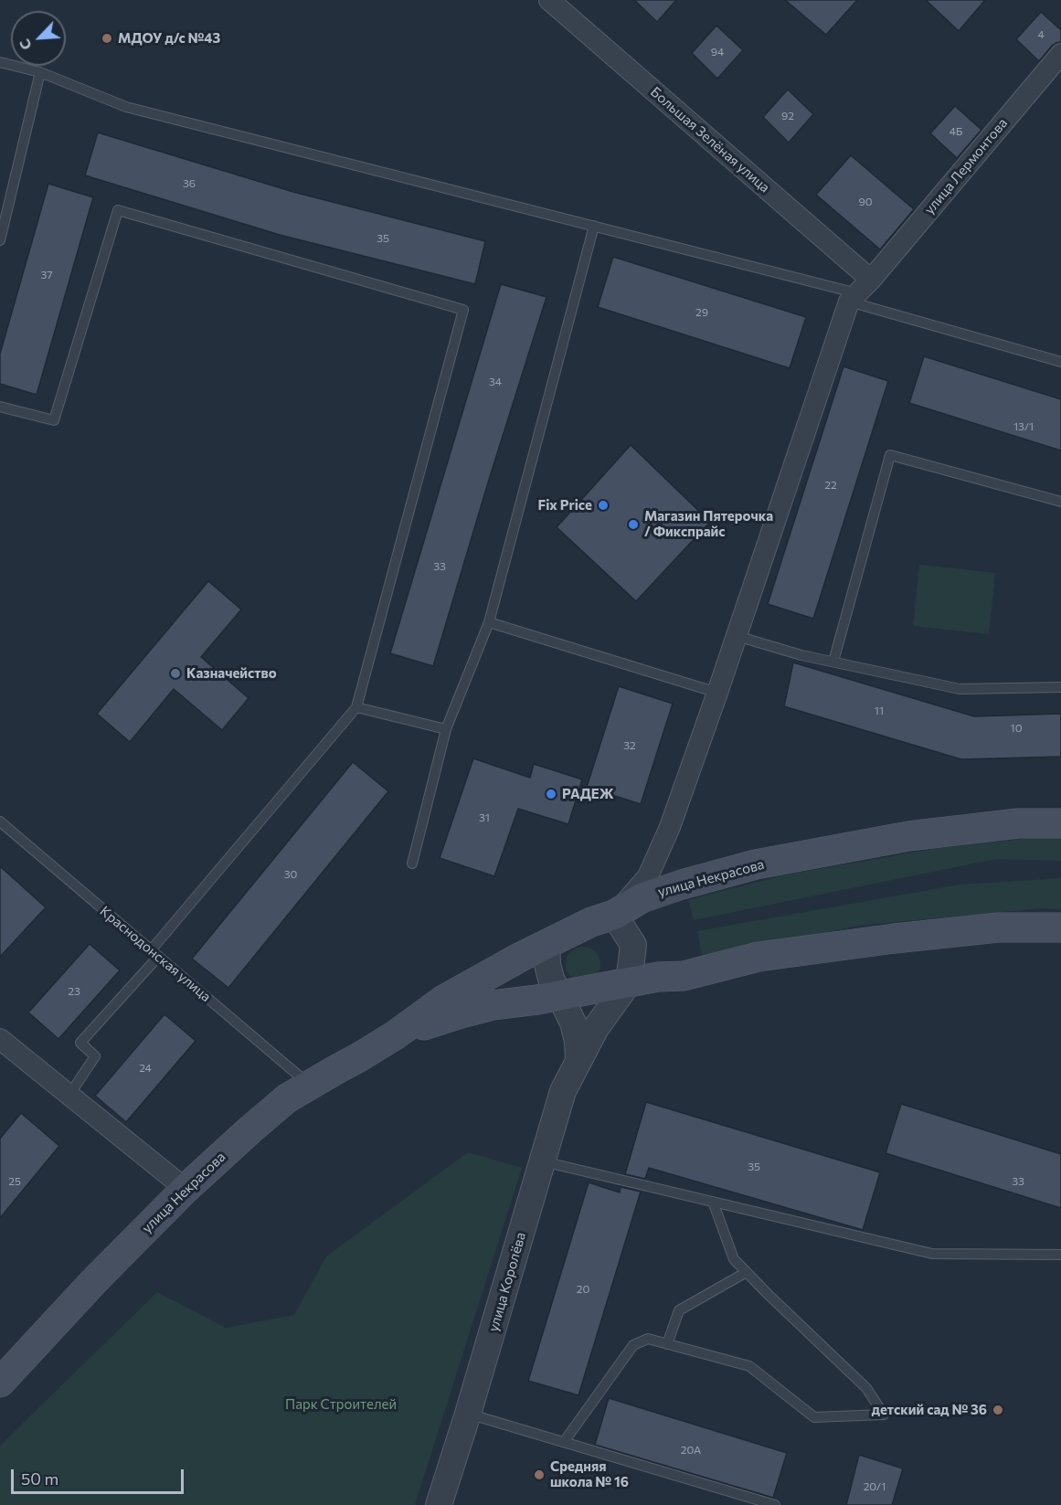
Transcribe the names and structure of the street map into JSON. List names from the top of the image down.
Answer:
{
  "streets": {
    "main road": ["улица Некрасова"],
    "street": ["Большая Зелёная улица", "улица Лермонтова", "улица Королёва"],
    "lane": ["Краснодонская улица"]
  },
  "crossings": [
    ["Большая Зелёная улица", "улица Лермонтова"],
    ["улица Некрасова", "Краснодонская улица"],
    ["улица Некрасова", "улица Королёва"]
  ],
  "parks": ["Парк Строителей"],
  "places": [
    "МДОУ д/с №43",
    "Fix Price",
    "Магазин Пятерочка / Фикспрайс",
    "Казначейство",
    "РАДЕЖ",
    "детский сад № 36",
    "Средняя школа № 16"
  ],
  "house_numbers": [
    "4",
    "94",
    "92",
    "4Б",
    "36",
    "90",
    "35",
    "37",
    "29",
    "34",
    "13/1",
    "22",
    "33",
    "11",
    "10",
    "32",
    "31",
    "30",
    "23",
    "24",
    "35",
    "25",
    "33",
    "20",
    "20А",
    "20/1"
  ],
  "scale_bar": "50 m",
  "north": "bottom left"
}
